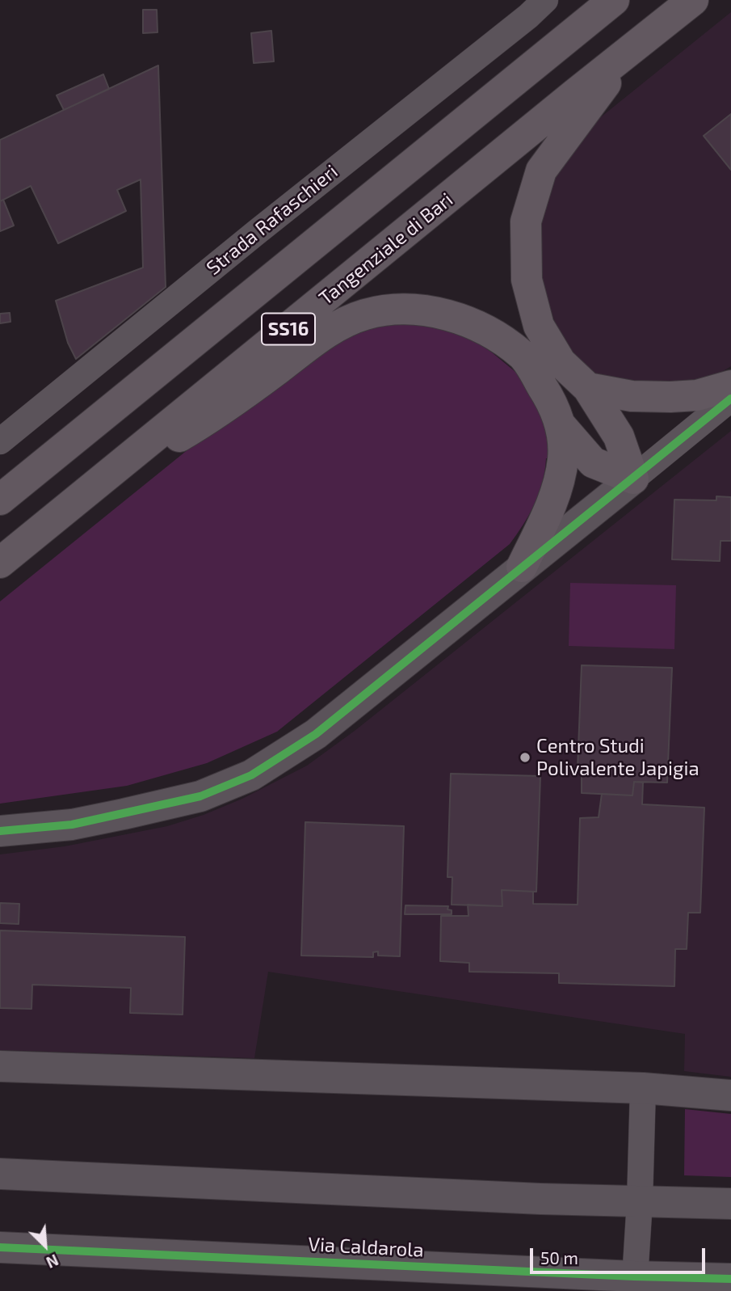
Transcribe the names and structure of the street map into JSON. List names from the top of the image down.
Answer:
{
  "streets": {
    "highway": ["Tangenziale di Bari", "SS16"],
    "street": ["Strada Rafaschieri", "Via Caldarola"]
  },
  "places": ["Centro Studi Polivalente Japigia"],
  "scale_bar": "50 m",
  "north": "bottom right"
}
